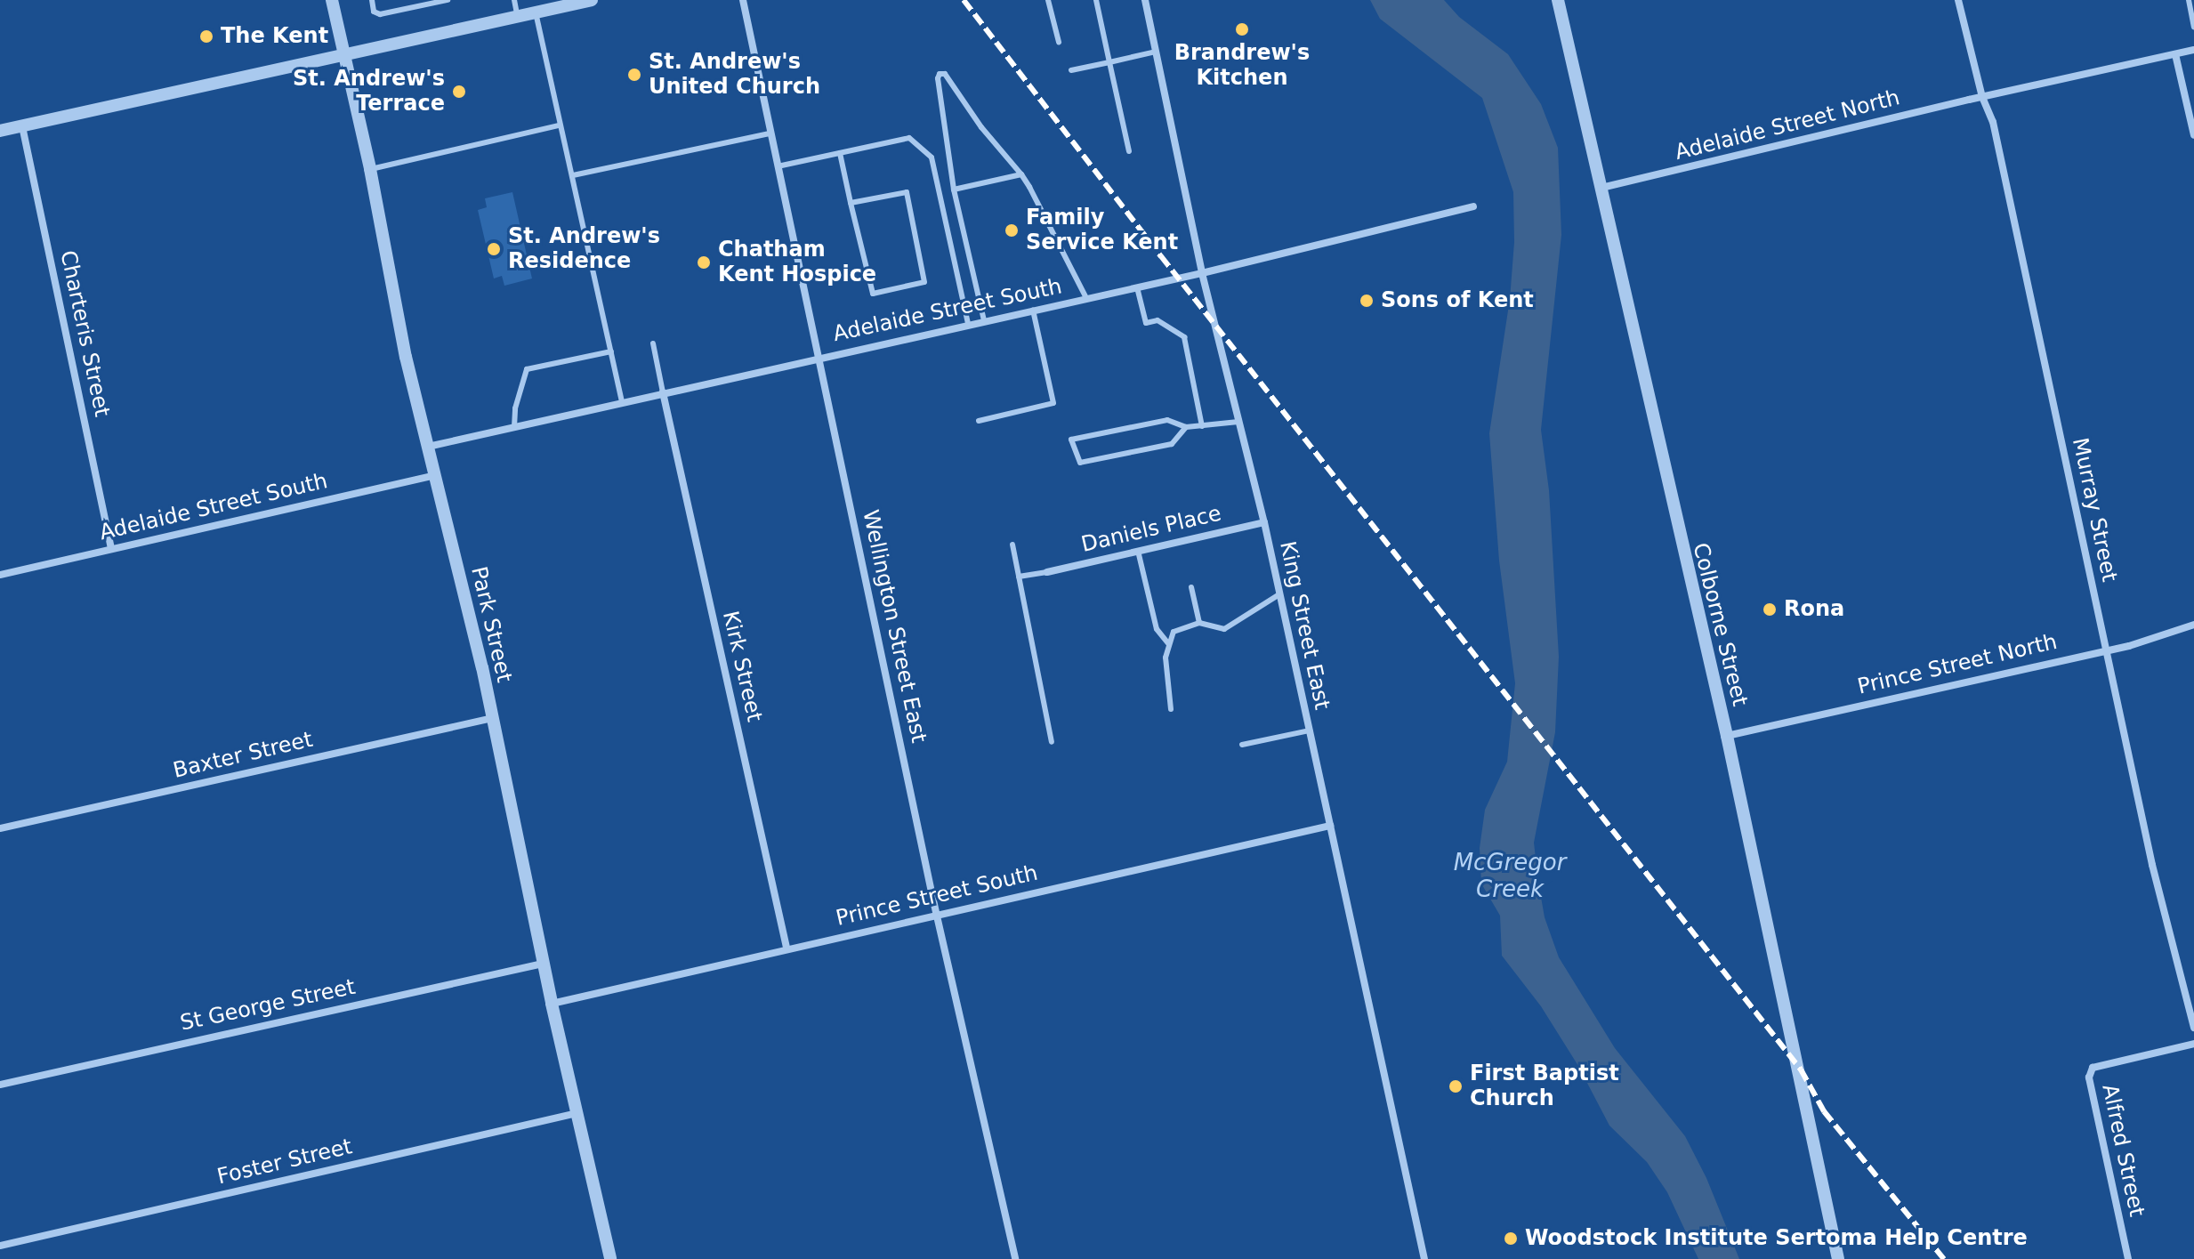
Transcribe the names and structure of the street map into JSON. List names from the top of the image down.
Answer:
{
  "streets": {
    "street": [
      "Adelaide Street North",
      "Adelaide Street South",
      "Charteris Street",
      "Murray Street",
      "Daniels Place",
      "Park Street",
      "Colborne Street",
      "King Street East",
      "Wellington Street East",
      "Prince Street North",
      "Kirk Street",
      "Baxter Street",
      "Prince Street South",
      "St George Street",
      "Alfred Street",
      "Foster Street"
    ]
  },
  "crossings": [
    ["Adelaide Street North", "Murray Street"],
    ["Adelaide Street North", "Colborne Street"],
    ["Adelaide Street South", "Charteris Street"],
    ["Adelaide Street South", "Park Street"],
    ["Adelaide Street South", "King Street East"],
    ["Adelaide Street South", "Wellington Street East"],
    ["Adelaide Street South", "Kirk Street"],
    ["Murray Street", "Prince Street North"],
    ["Daniels Place", "King Street East"],
    ["Park Street", "Baxter Street"],
    ["Park Street", "Prince Street South"],
    ["Park Street", "St George Street"],
    ["Park Street", "Foster Street"],
    ["Colborne Street", "Prince Street North"],
    ["King Street East", "Prince Street South"],
    ["Wellington Street East", "Prince Street South"],
    ["Kirk Street", "Prince Street South"]
  ],
  "water": ["McGregor Creek"],
  "places": [
    "Brandrew's Kitchen",
    "The Kent",
    "St. Andrew's United Church",
    "St. Andrew's Terrace",
    "Family Service Kent",
    "St. Andrew's Residence",
    "Chatham Kent Hospice",
    "Sons of Kent",
    "Rona",
    "First Baptist Church",
    "Woodstock Institute Sertoma Help Centre"
  ]
}
